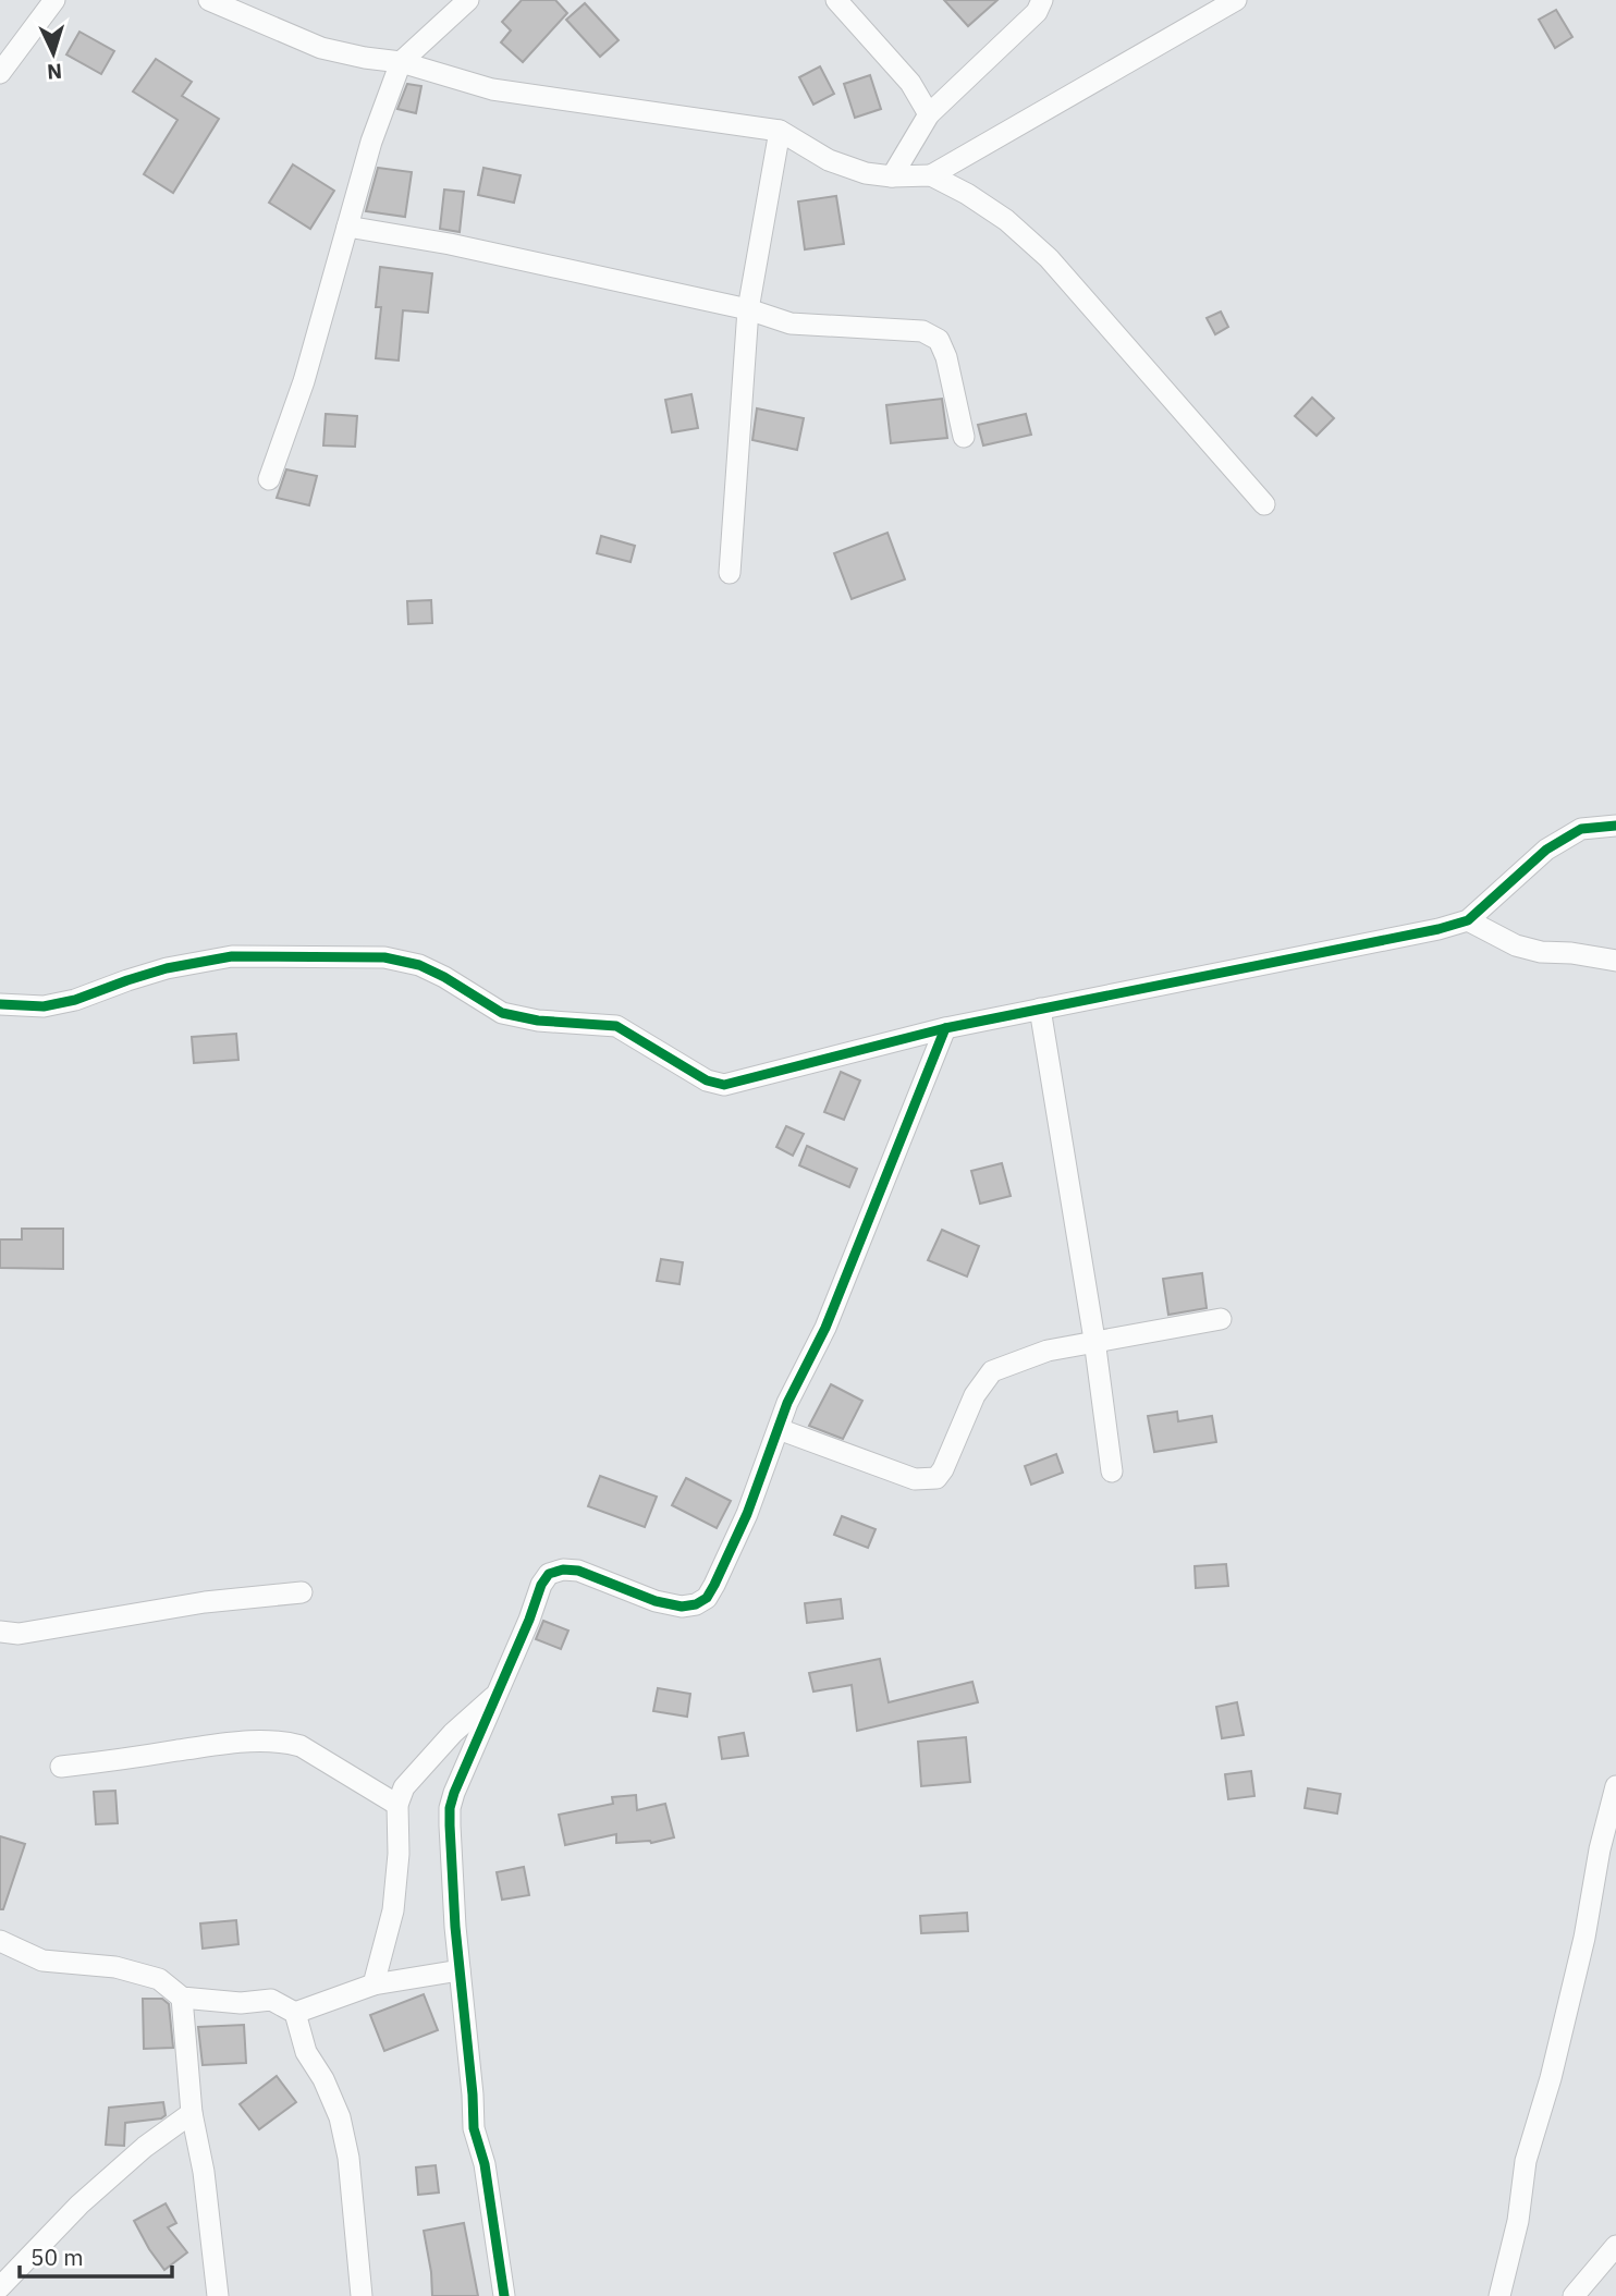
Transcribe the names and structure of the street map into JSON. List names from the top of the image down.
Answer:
{
  "scale_bar": "50 m",
  "north": "bottom"
}
